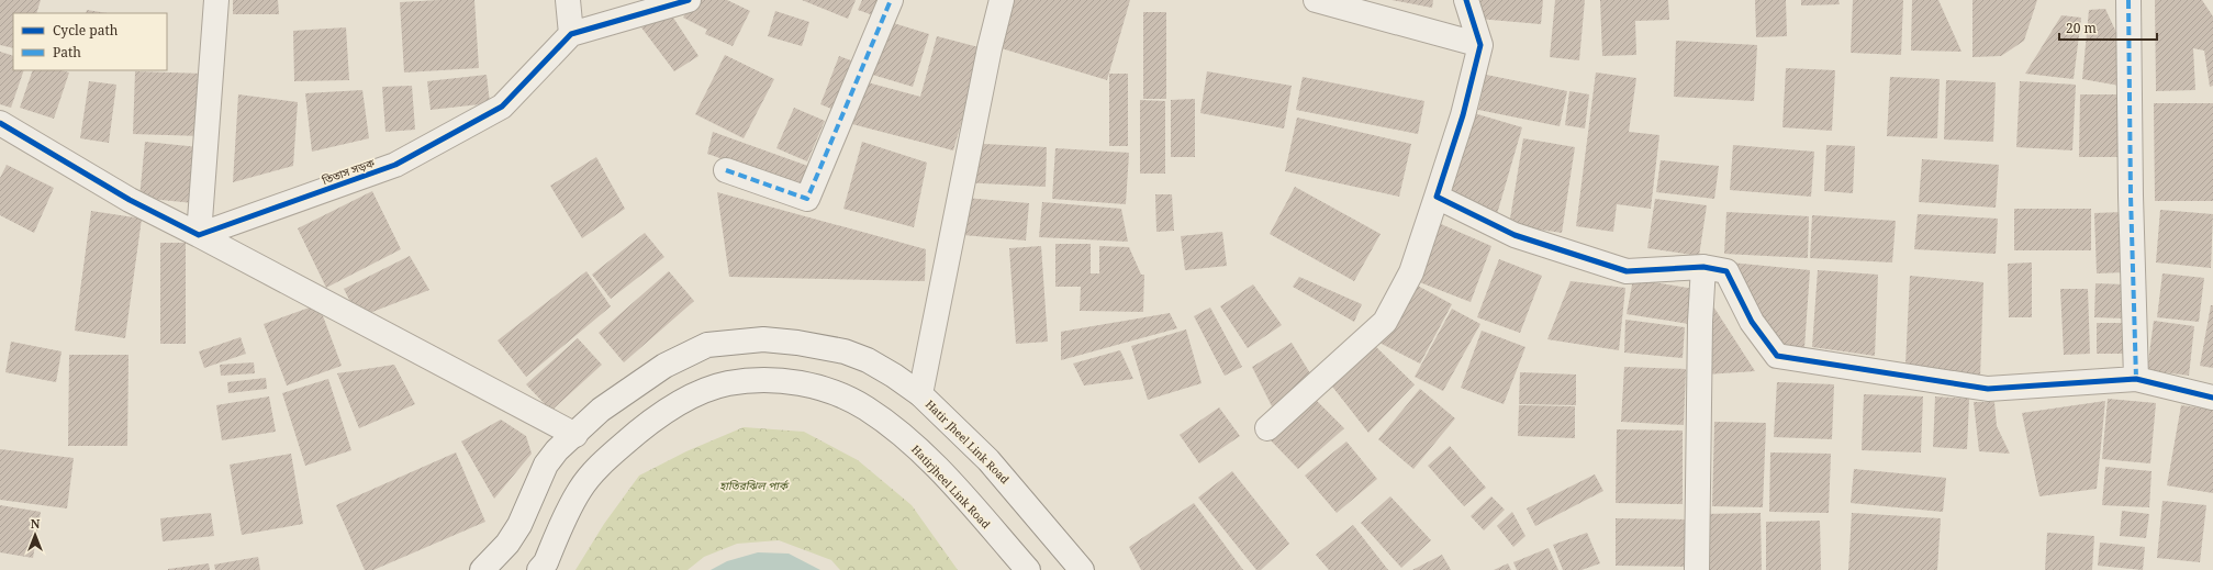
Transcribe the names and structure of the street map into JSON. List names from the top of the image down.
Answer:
{
  "streets": {
    "street": ["তিতাস সড়ক", "Hatir Jheel Link Road", "Hatirjheel Link Road"]
  },
  "parks": ["হাতিরঝিল পার্ক"],
  "legend": ["Cycle path", "Path"],
  "scale_bar": "20 m",
  "north": "top"
}
